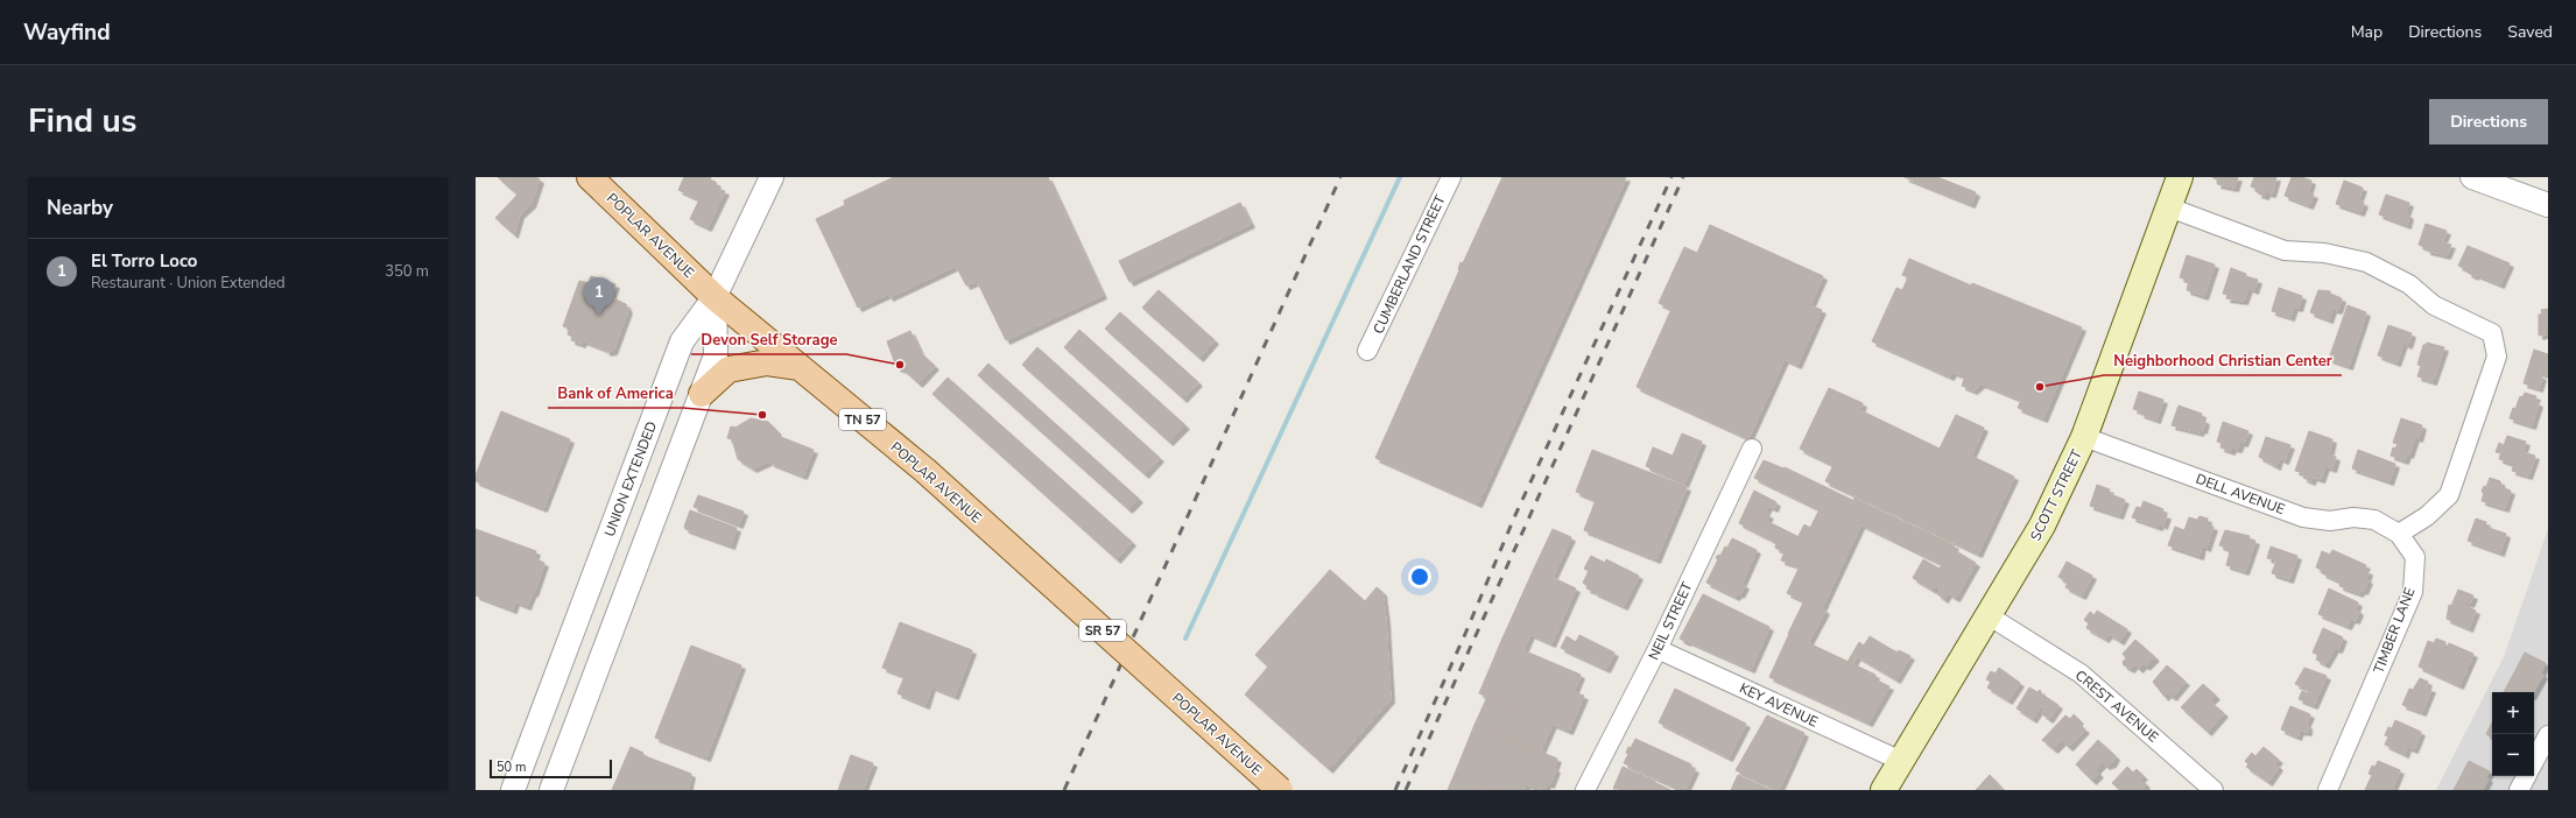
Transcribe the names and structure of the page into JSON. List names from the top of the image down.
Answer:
{
  "streets": {
    "main road": [
      "POPLAR AVENUE",
      "TN 57",
      "SCOTT STREET",
      "SR 57"
    ],
    "street": [
      "CUMBERLAND STREET",
      "UNION EXTENDED",
      "DELL AVENUE",
      "NEIL STREET",
      "TIMBER LANE",
      "KEY AVENUE",
      "CREST AVENUE"
    ]
  },
  "crossings": [
    ["POPLAR AVENUE", "UNION EXTENDED"],
    ["DELL AVENUE", "SCOTT STREET"],
    ["DELL AVENUE", "TIMBER LANE"],
    ["SCOTT STREET", "KEY AVENUE"],
    ["SCOTT STREET", "CREST AVENUE"],
    ["NEIL STREET", "KEY AVENUE"]
  ],
  "places": ["Devon Self Storage", "Neighborhood Christian Center", "Bank of America"],
  "scale_bar": "50 m",
  "page": {
    "header": "Wayfind",
    "nav": ["Map", "Directions", "Saved"],
    "title": "Find us",
    "buttons": "Directions",
    "heading": "Nearby",
    "list": [
      {
        "mark": "1",
        "name": "El Torro Loco",
        "note": "Restaurant · Union Extended",
        "value": "350 m"
      }
    ],
    "pins": "1",
    "map_buttons": ["+", "−"],
    "scale": "50 m"
  }
}
